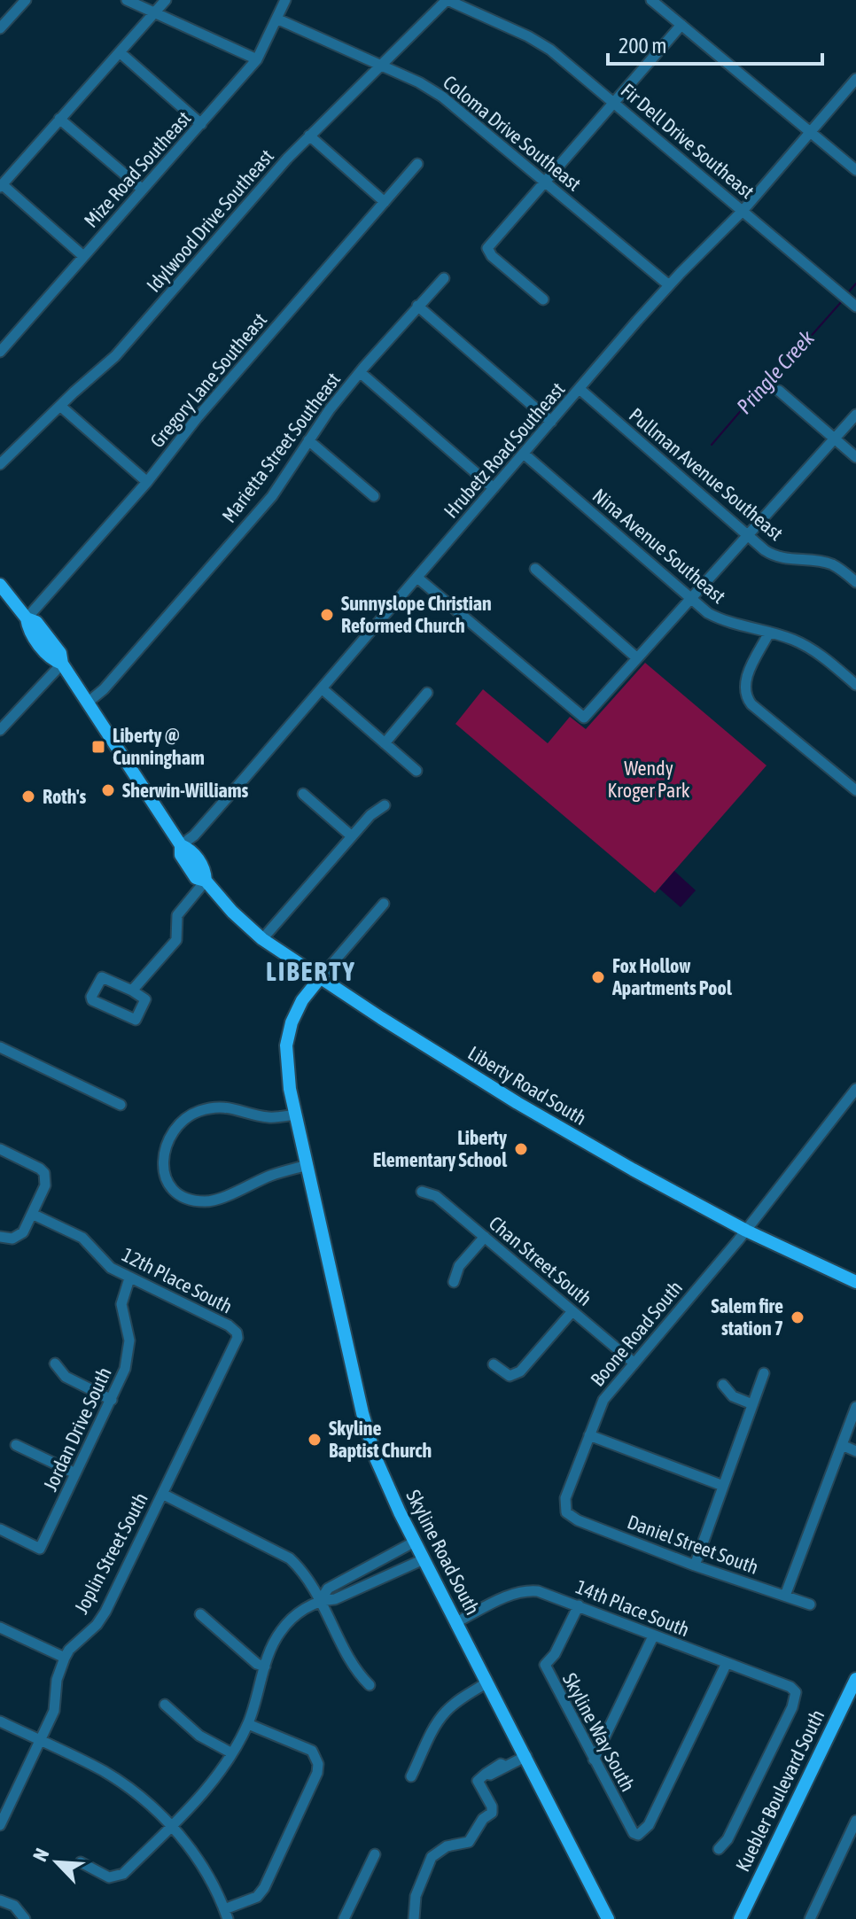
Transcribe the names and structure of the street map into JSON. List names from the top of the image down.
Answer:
{
  "streets": {
    "main road": ["Liberty Road South", "Skyline Road South", "Kuebler Boulevard South"],
    "street": [
      "Coloma Drive Southeast",
      "Fir Dell Drive Southeast",
      "Mize Road Southeast",
      "Idylwood Drive Southeast",
      "Gregory Lane Southeast",
      "Marietta Street Southeast",
      "Hrubetz Road Southeast",
      "Pullman Avenue Southeast",
      "Nina Avenue Southeast",
      "Chan Street South",
      "12th Place South",
      "Boone Road South",
      "Jordan Drive South",
      "Daniel Street South",
      "Joplin Street South",
      "14th Place South",
      "Skyline Way South"
    ]
  },
  "crossings": [
    ["Coloma Drive Southeast", "Mize Road Southeast"],
    ["Coloma Drive Southeast", "Idylwood Drive Southeast"],
    ["Coloma Drive Southeast", "Hrubetz Road Southeast"],
    ["Fir Dell Drive Southeast", "Idylwood Drive Southeast"],
    ["Fir Dell Drive Southeast", "Hrubetz Road Southeast"],
    ["Gregory Lane Southeast", "Liberty Road South"],
    ["Marietta Street Southeast", "Liberty Road South"],
    ["Hrubetz Road Southeast", "Pullman Avenue Southeast"],
    ["Hrubetz Road Southeast", "Nina Avenue Southeast"],
    ["Hrubetz Road Southeast", "Liberty Road South"],
    ["Liberty Road South", "Boone Road South"],
    ["Liberty Road South", "Skyline Road South"],
    ["Chan Street South", "Boone Road South"],
    ["12th Place South", "Jordan Drive South"],
    ["12th Place South", "Joplin Street South"],
    ["Boone Road South", "Daniel Street South"],
    ["Skyline Road South", "14th Place South"],
    ["14th Place South", "Skyline Way South"]
  ],
  "districts": ["LIBERTY"],
  "water": ["Pringle Creek"],
  "parks": ["Wendy Kroger Park"],
  "places": {
    "other": [
      "Sunnyslope Christian Reformed Church",
      "Sherwin-Williams",
      "Roth's",
      "Fox Hollow Apartments Pool",
      "Liberty Elementary School",
      "Salem fire station 7",
      "Skyline Baptist Church"
    ],
    "transit": ["Liberty @ Cunningham"]
  },
  "scale_bar": "200 m",
  "north": "top left"
}
